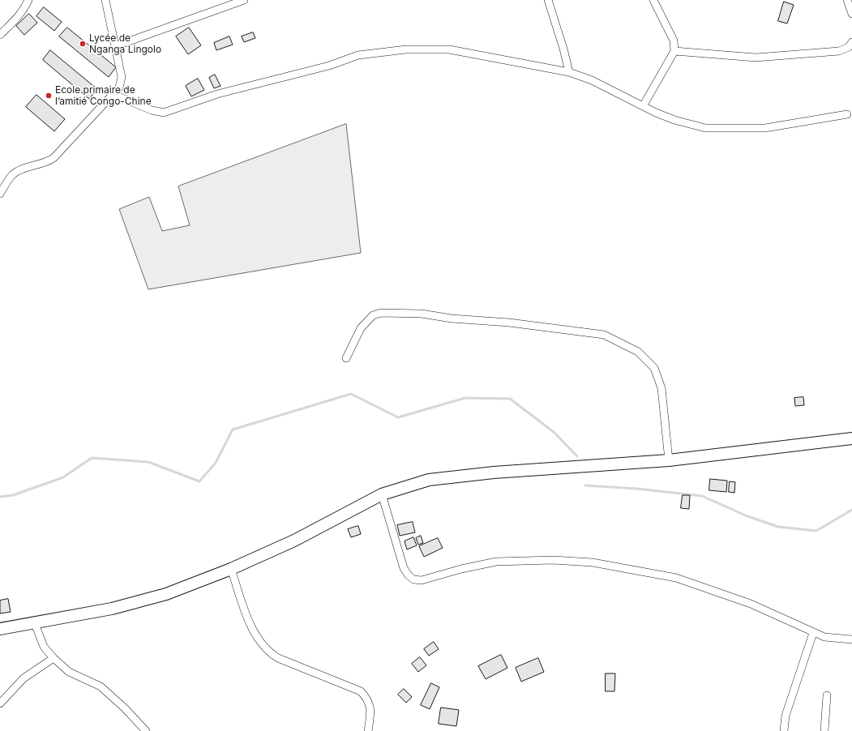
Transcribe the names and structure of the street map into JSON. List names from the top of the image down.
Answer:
{
  "places": ["Lycée de Nganga Lingolo", "Ecole primaire de l’amitié Congo-Chine"]
}
